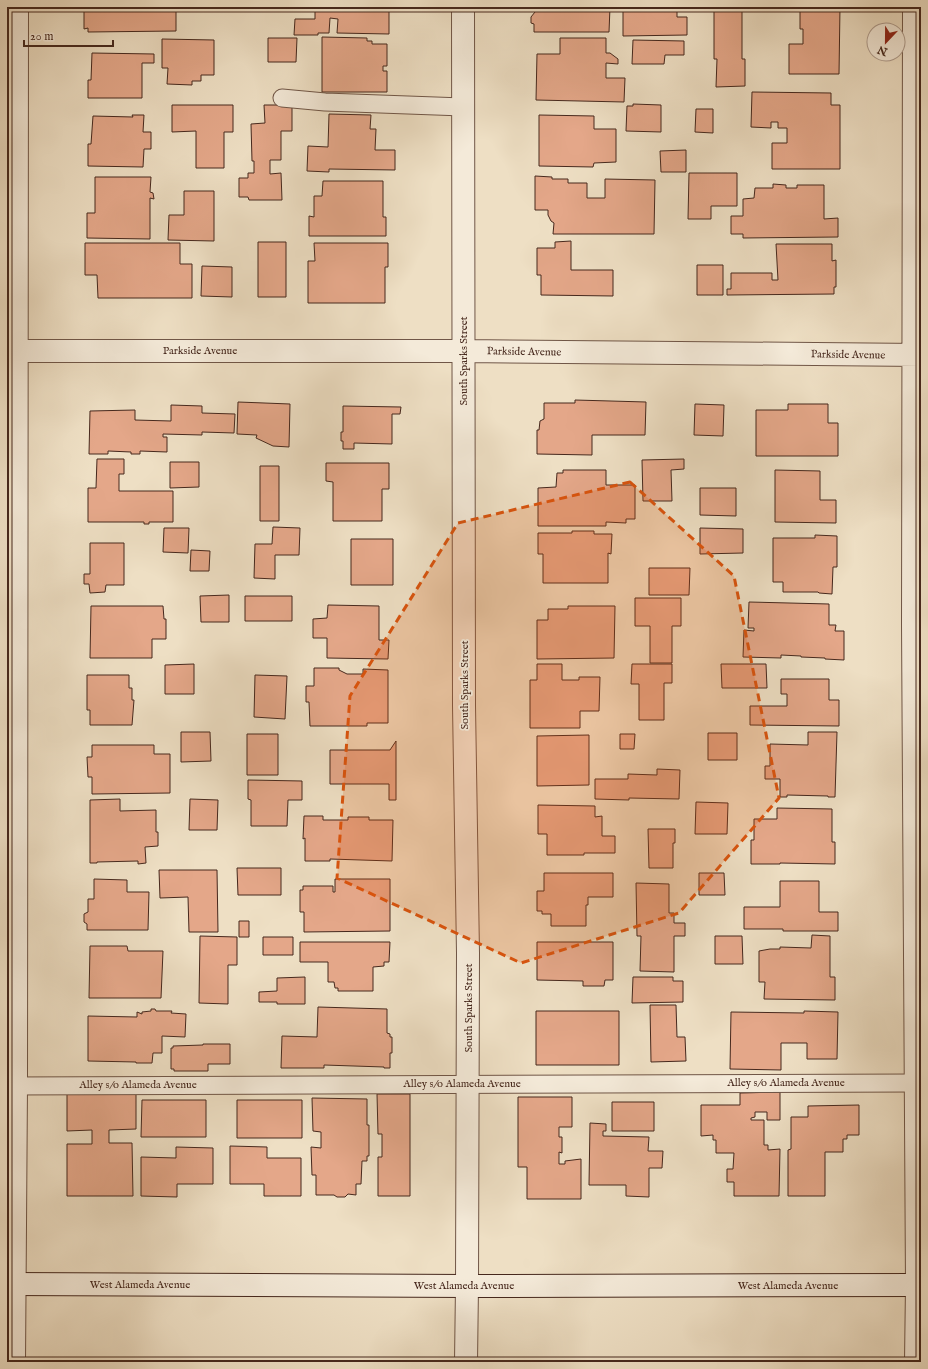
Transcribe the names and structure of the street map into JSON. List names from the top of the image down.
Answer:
{
  "streets": {
    "street": ["Parkside Avenue", "South Sparks Street", "West Alameda Avenue"],
    "lane": ["Alley s/o Alameda Avenue"]
  },
  "crossings": [
    ["Parkside Avenue", "South Sparks Street"],
    ["South Sparks Street", "Alley s/o Alameda Avenue"],
    ["South Sparks Street", "West Alameda Avenue"]
  ],
  "scale_bar": "20 m",
  "north": "bottom"
}
